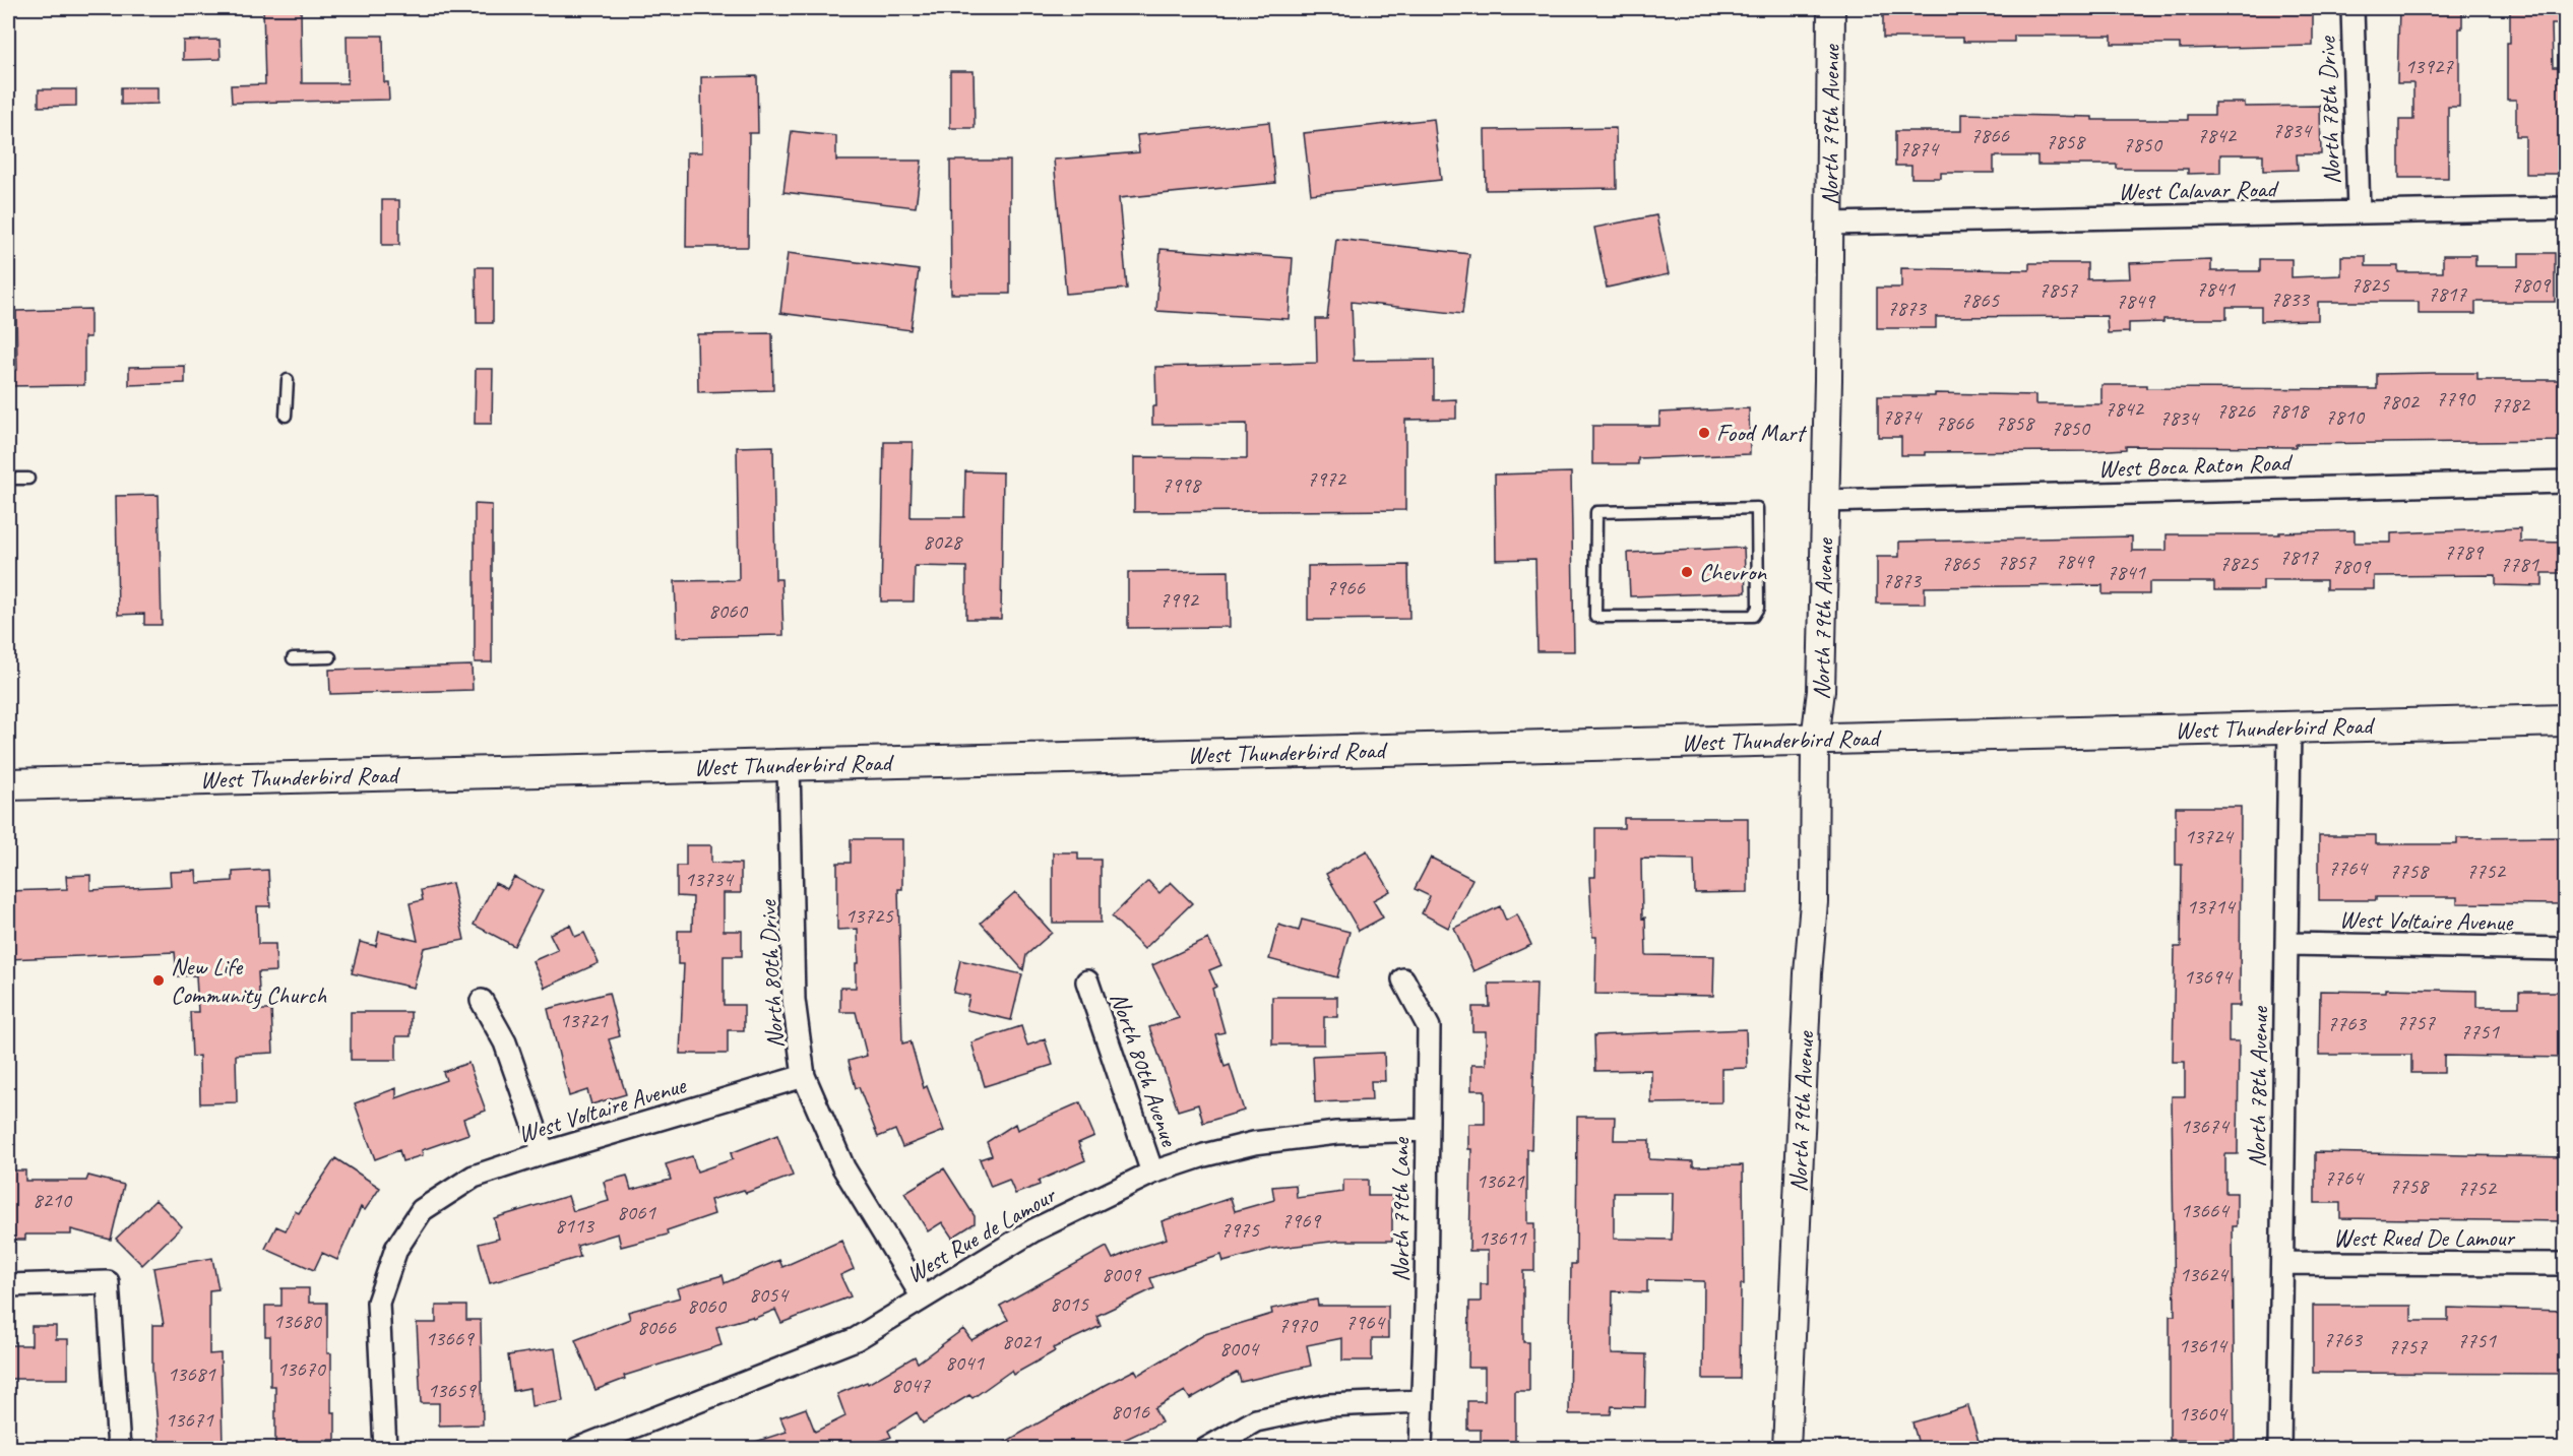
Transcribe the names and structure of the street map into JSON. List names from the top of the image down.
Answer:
{
  "streets": {
    "main road": ["West Thunderbird Road"],
    "street": [
      "North 78th Drive",
      "North 79th Avenue",
      "West Calavar Road",
      "West Boca Raton Road",
      "West Voltaire Avenue",
      "North 80th Drive",
      "North 80th Avenue",
      "North 78th Avenue",
      "North 79th Lane",
      "West Rue de Lamour",
      "West Rued De Lamour"
    ]
  },
  "crossings": [
    ["North 78th Drive", "West Calavar Road"],
    ["North 79th Avenue", "West Calavar Road"],
    ["North 79th Avenue", "West Boca Raton Road"],
    ["North 79th Avenue", "West Thunderbird Road"],
    ["West Thunderbird Road", "North 80th Drive"],
    ["West Thunderbird Road", "North 78th Avenue"],
    ["West Voltaire Avenue", "North 80th Drive"],
    ["West Voltaire Avenue", "North 78th Avenue"],
    ["North 80th Drive", "West Rue de Lamour"],
    ["North 80th Avenue", "West Rue de Lamour"],
    ["North 78th Avenue", "West Rued De Lamour"],
    ["North 79th Lane", "West Rue de Lamour"]
  ],
  "places": ["Food Mart", "Chevron", "New Life Community Church"],
  "house_numbers": [
    "13927",
    "7834",
    "7866",
    "7842",
    "7858",
    "7850",
    "7874",
    "7825",
    "7809",
    "7841",
    "7857",
    "7817",
    "7833",
    "7865",
    "7849",
    "7873",
    "7790",
    "7802",
    "7782",
    "7842",
    "7826",
    "7818",
    "7874",
    "7810",
    "7834",
    "7866",
    "7858",
    "7850",
    "7972",
    "7998",
    "8028",
    "7789",
    "7817",
    "7849",
    "7857",
    "7865",
    "7825",
    "7781",
    "7809",
    "7841",
    "7873",
    "7966",
    "7992",
    "8060",
    "13724",
    "7764",
    "7758",
    "7752",
    "13734",
    "13714",
    "13725",
    "13694",
    "13721",
    "7757",
    "7763",
    "7751",
    "13674",
    "7764",
    "13621",
    "7758",
    "7752",
    "8210",
    "13664",
    "8061",
    "7969",
    "8113",
    "7975",
    "13611",
    "8009",
    "13624",
    "8054",
    "8015",
    "8060",
    "13680",
    "7964",
    "7970",
    "8066",
    "13669",
    "7763",
    "7751",
    "8021",
    "13614",
    "7757",
    "8004",
    "8041",
    "13670",
    "13681",
    "8047",
    "13659",
    "8016",
    "13604",
    "13671"
  ]
}
